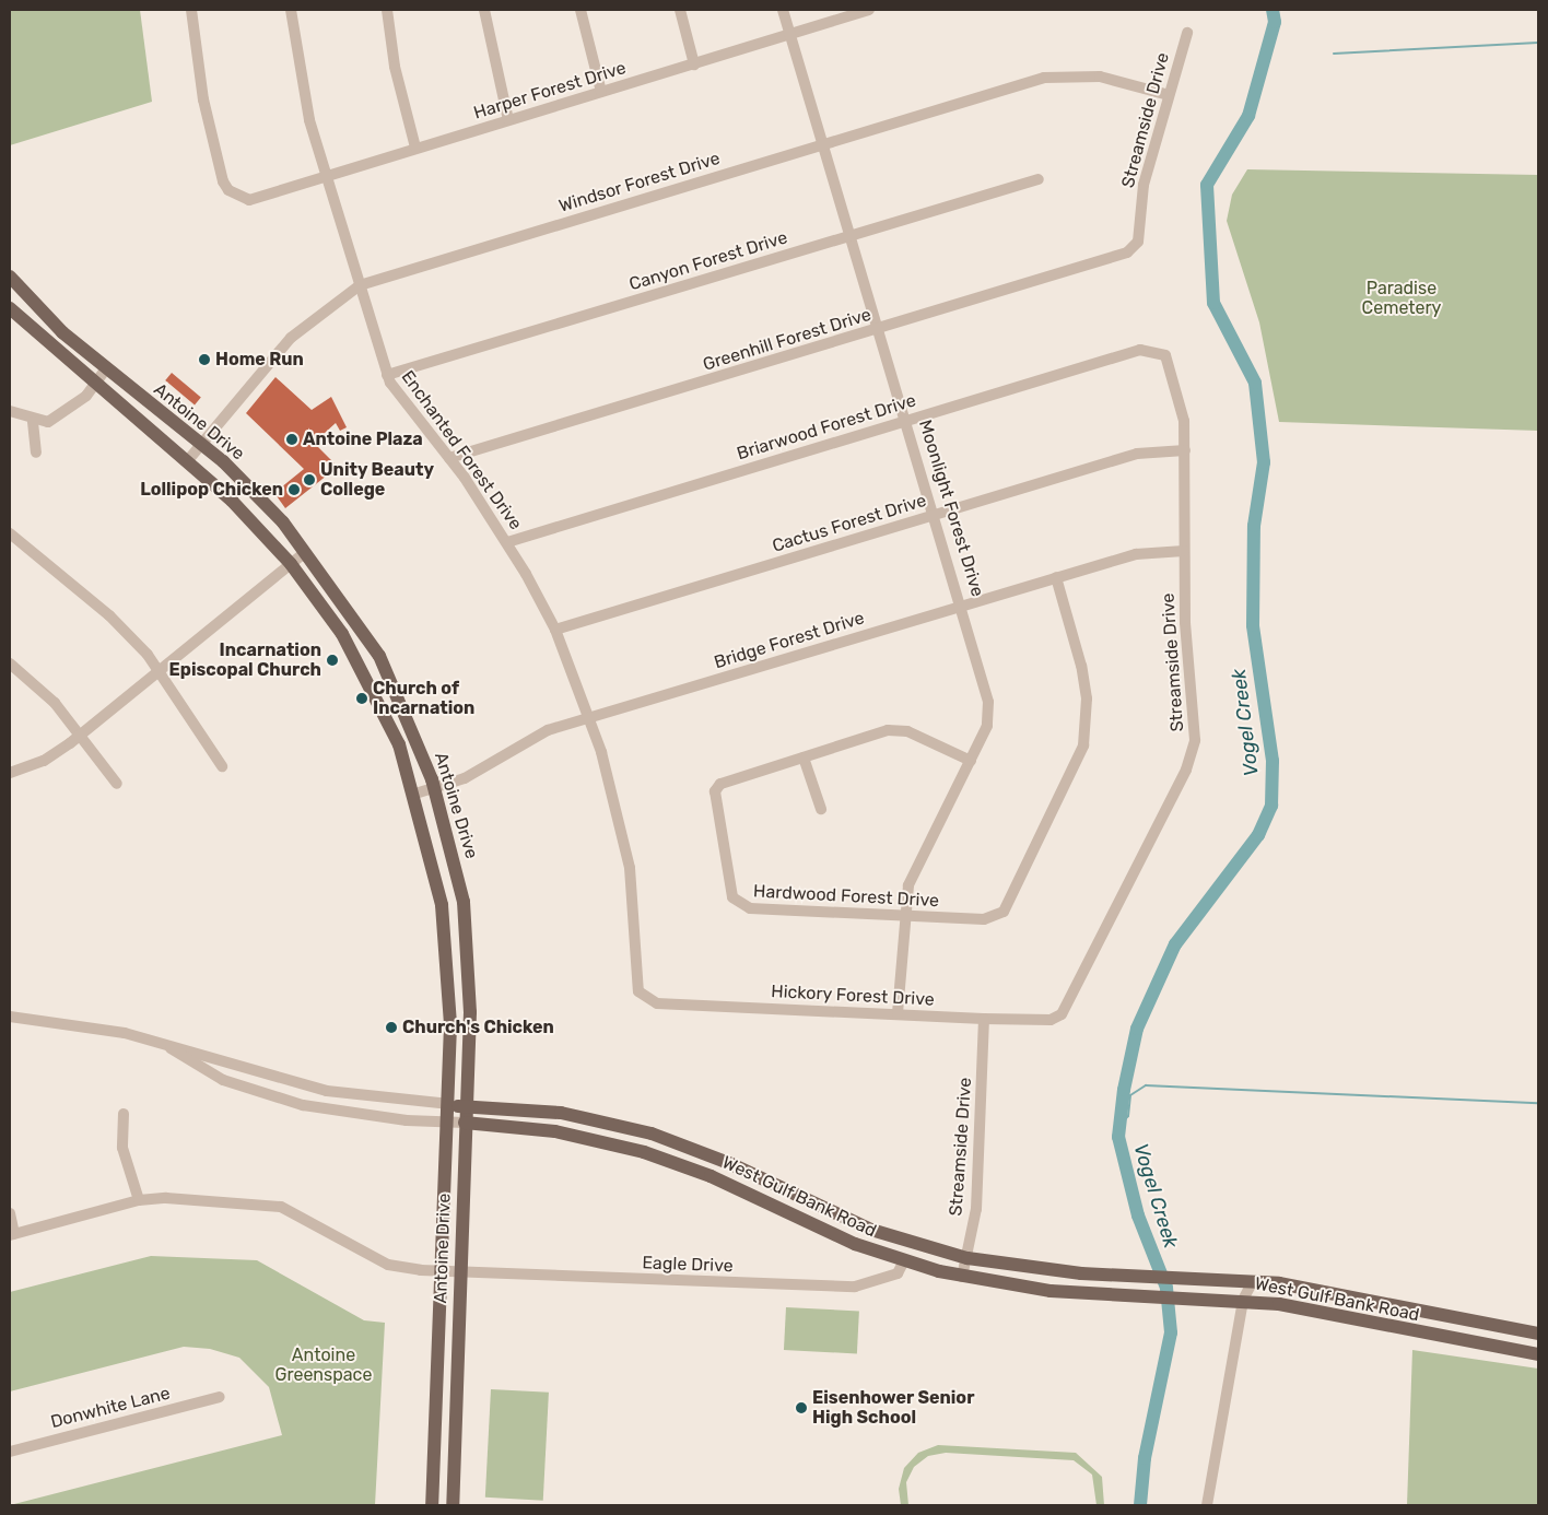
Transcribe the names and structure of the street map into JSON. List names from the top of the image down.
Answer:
{
  "streets": {
    "main road": ["Antoine Drive", "West Gulf Bank Road"],
    "street": [
      "Harper Forest Drive",
      "Streamside Drive",
      "Windsor Forest Drive",
      "Canyon Forest Drive",
      "Greenhill Forest Drive",
      "Briarwood Forest Drive",
      "Enchanted Forest Drive",
      "Moonlight Forest Drive",
      "Cactus Forest Drive",
      "Bridge Forest Drive",
      "Hardwood Forest Drive",
      "Hickory Forest Drive",
      "Eagle Drive",
      "Donwhite Lane"
    ]
  },
  "crossings": [
    ["Harper Forest Drive", "Enchanted Forest Drive"],
    ["Harper Forest Drive", "Moonlight Forest Drive"],
    ["Streamside Drive", "Windsor Forest Drive"],
    ["Streamside Drive", "Greenhill Forest Drive"],
    ["Streamside Drive", "Briarwood Forest Drive"],
    ["Streamside Drive", "Cactus Forest Drive"],
    ["Streamside Drive", "Bridge Forest Drive"],
    ["Streamside Drive", "Hickory Forest Drive"],
    ["Streamside Drive", "West Gulf Bank Road"],
    ["Windsor Forest Drive", "Antoine Drive"],
    ["Windsor Forest Drive", "Enchanted Forest Drive"],
    ["Windsor Forest Drive", "Moonlight Forest Drive"],
    ["Canyon Forest Drive", "Enchanted Forest Drive"],
    ["Canyon Forest Drive", "Moonlight Forest Drive"],
    ["Greenhill Forest Drive", "Enchanted Forest Drive"],
    ["Greenhill Forest Drive", "Moonlight Forest Drive"],
    ["Antoine Drive", "Bridge Forest Drive"],
    ["Antoine Drive", "West Gulf Bank Road"],
    ["Antoine Drive", "Eagle Drive"],
    ["Briarwood Forest Drive", "Enchanted Forest Drive"],
    ["Briarwood Forest Drive", "Moonlight Forest Drive"],
    ["Enchanted Forest Drive", "Cactus Forest Drive"],
    ["Enchanted Forest Drive", "Bridge Forest Drive"],
    ["Enchanted Forest Drive", "Hickory Forest Drive"],
    ["Moonlight Forest Drive", "Cactus Forest Drive"],
    ["Moonlight Forest Drive", "Bridge Forest Drive"],
    ["Moonlight Forest Drive", "Hardwood Forest Drive"],
    ["Moonlight Forest Drive", "Hickory Forest Drive"],
    ["Bridge Forest Drive", "Hardwood Forest Drive"],
    ["West Gulf Bank Road", "Eagle Drive"]
  ],
  "water": ["Vogel Creek"],
  "parks": ["Paradise Cemetery", "Antoine Greenspace"],
  "places": [
    "Home Run",
    "Antoine Plaza",
    "Unity Beauty College",
    "Lollipop Chicken",
    "Incarnation Episcopal Church",
    "Church of Incarnation",
    "Church's Chicken",
    "Eisenhower Senior High School"
  ]
}
